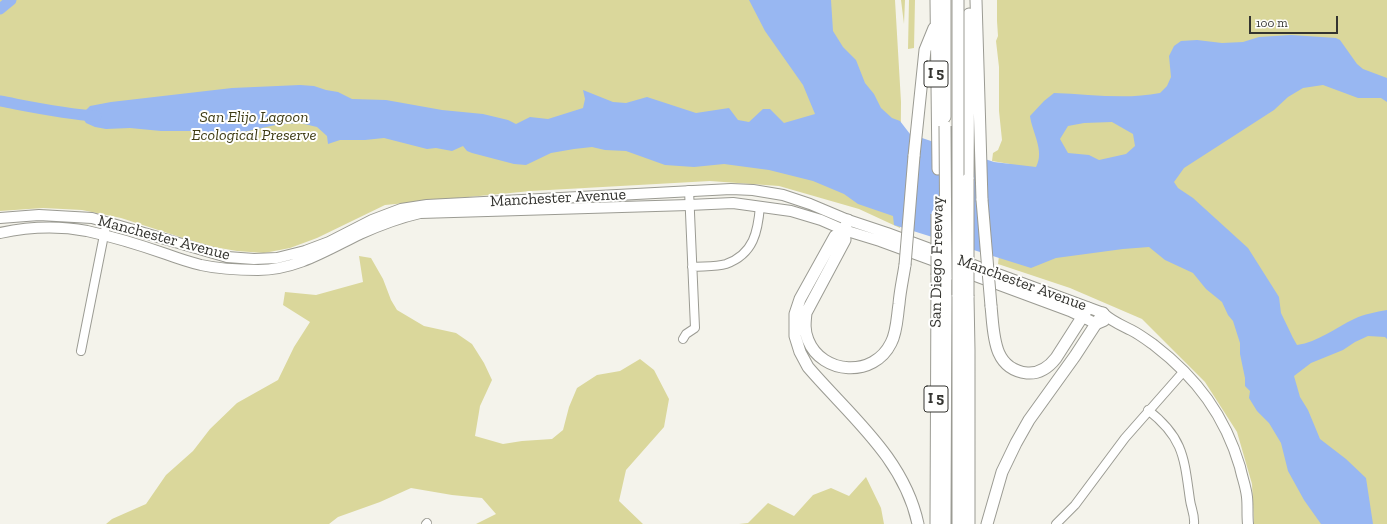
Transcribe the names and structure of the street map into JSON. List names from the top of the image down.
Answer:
{
  "streets": {
    "highway": ["I 5", "San Diego Freeway"],
    "main road": ["Manchester Avenue"]
  },
  "parks": ["San Elijo Lagoon Ecological Preserve"],
  "scale_bar": "100 m"
}
